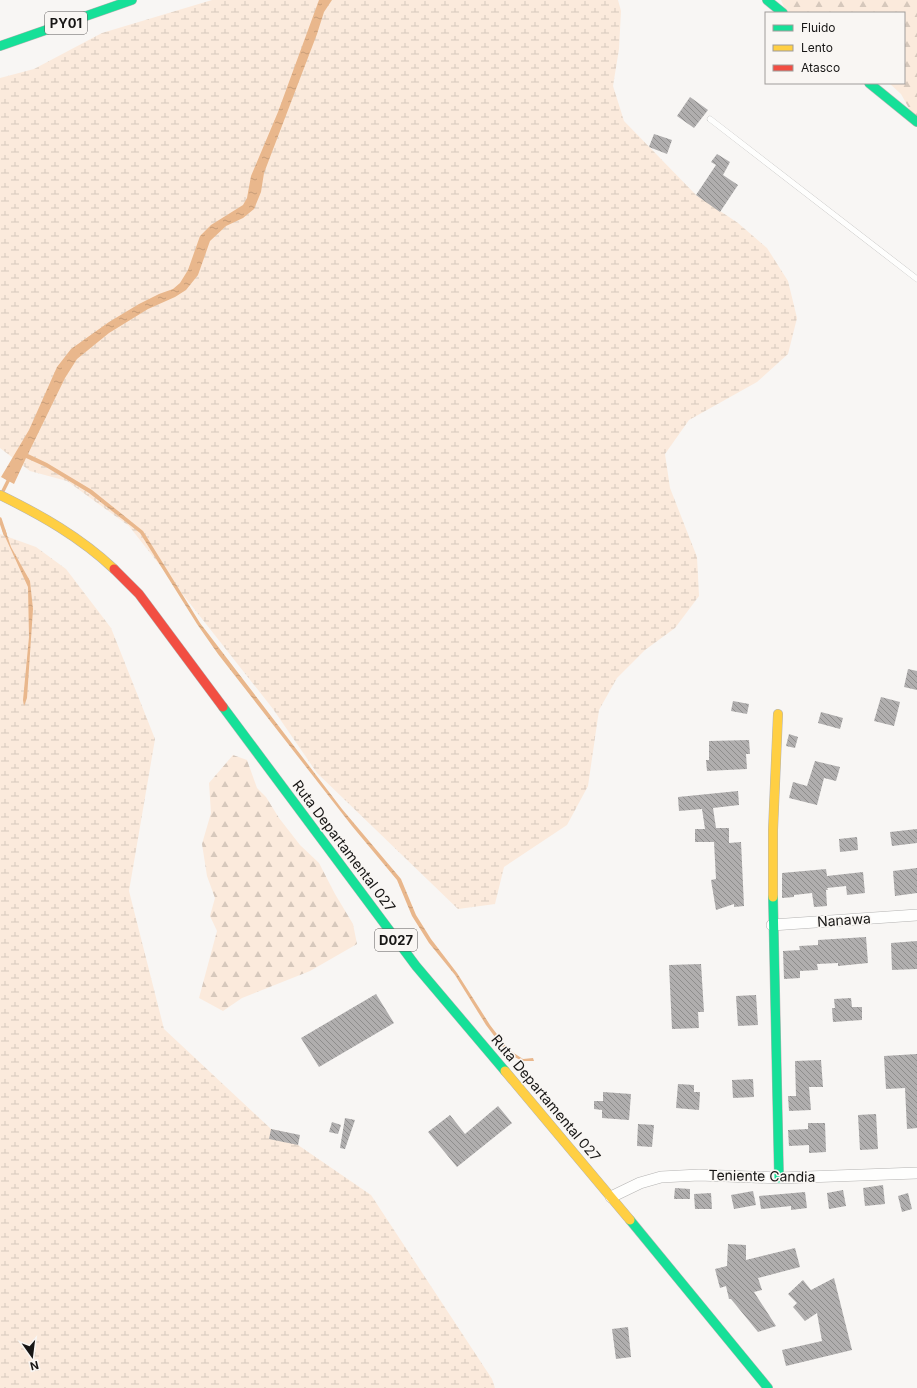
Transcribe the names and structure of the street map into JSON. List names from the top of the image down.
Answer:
{
  "streets": {
    "main road": ["PY01", "Ruta Departamental 027", "D027"],
    "street": ["Nanawa", "Teniente Candia"]
  },
  "crossings": [
    ["Ruta Departamental 027", "Teniente Candia"]
  ],
  "legend": ["Fluido", "Lento", "Atasco"],
  "north": "bottom"
}
